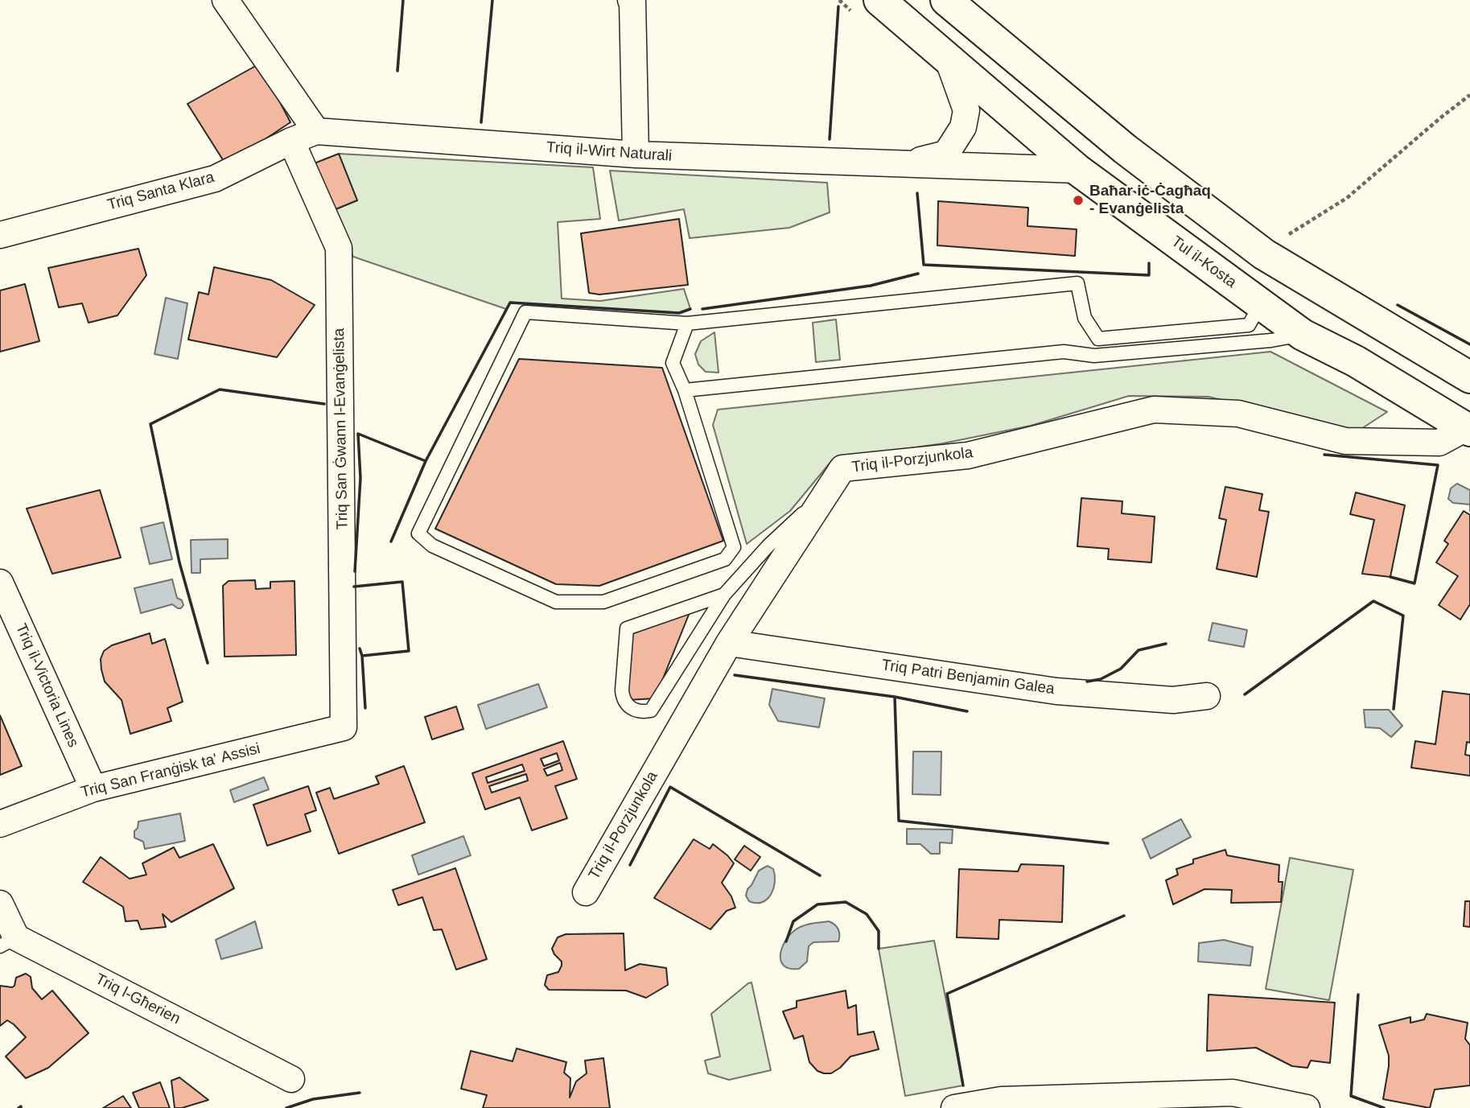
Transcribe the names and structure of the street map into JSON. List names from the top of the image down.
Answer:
{
  "streets": {
    "highway": ["Tul il-Kosta"],
    "street": [
      "Triq il-Wirt Naturali",
      "Triq Santa Klara",
      "Triq San Ġwann l-Evanġelista",
      "Triq il-Porzjunkola",
      "Triq Patri Benjamin Galea",
      "Triq il-Victoria Lines",
      "Triq San Franġisk ta' Assisi",
      "Triq l-Għerien"
    ]
  },
  "crossings": [
    ["Triq il-Wirt Naturali", "Triq Santa Klara"],
    ["Triq il-Wirt Naturali", "Tul il-Kosta"],
    ["Triq Santa Klara", "Triq San Ġwann l-Evanġelista"],
    ["Tul il-Kosta", "Triq il-Porzjunkola"],
    ["Triq San Ġwann l-Evanġelista", "Triq San Franġisk ta' Assisi"],
    ["Triq il-Porzjunkola", "Triq Patri Benjamin Galea"],
    ["Triq il-Victoria Lines", "Triq San Franġisk ta' Assisi"]
  ],
  "places": ["Baħar iċ-Ċagħaq - Evanġelista"]
}
